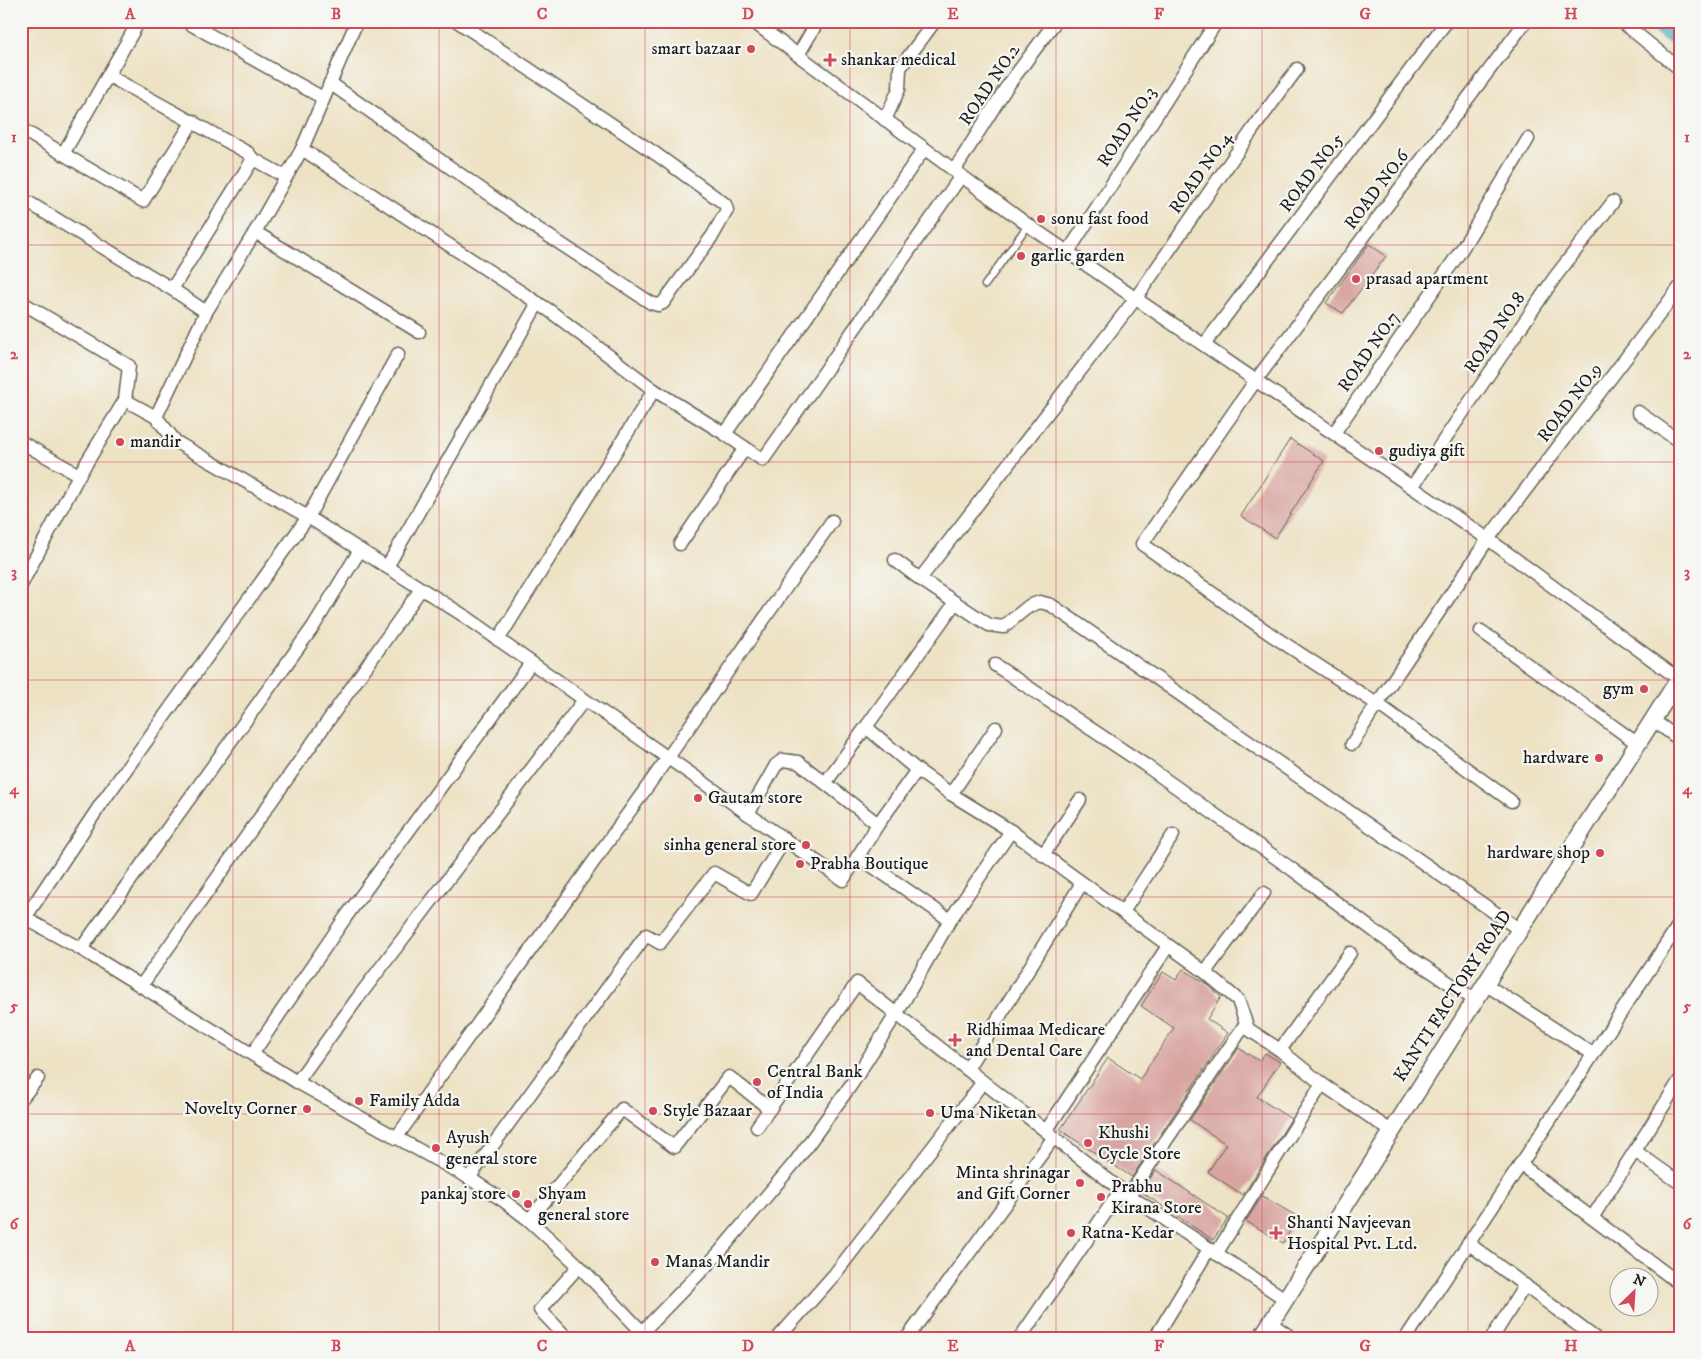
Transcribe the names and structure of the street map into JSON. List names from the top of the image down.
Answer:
{
  "streets": {
    "street": [
      "ROAD NO.2",
      "ROAD NO.3",
      "ROAD NO.4",
      "ROAD NO.5",
      "ROAD NO.6",
      "ROAD NO.8",
      "ROAD NO.7",
      "ROAD NO.9",
      "KANTI FACTORY ROAD"
    ]
  },
  "crossings": [
    ["ROAD NO.6", "ROAD NO.9"]
  ],
  "places": {
    "other": [
      "smart bazaar",
      "sonu fast food",
      "garlic garden",
      "prasad apartment",
      "mandir",
      "gudiya gift",
      "gym",
      "hardware",
      "Gautam store",
      "sinha general store",
      "hardware shop",
      "Prabha Boutique",
      "Central Bank of India",
      "Family Adda",
      "Novelty Corner",
      "Style Bazaar",
      "Uma Niketan",
      "Khushi Cycle Store",
      "Ayush general store",
      "Minta shrinagar and Gift Corner",
      "pankaj store",
      "Prabhu Kirana Store",
      "Shyam general store",
      "Ratna-Kedar",
      "Manas Mandir"
    ],
    "health": ["shankar medical", "Ridhimaa Medicare and Dental Care", "Shanti Navjeevan Hospital Pvt. Ltd."]
  },
  "north": "top right",
  "grid": {
    "columns": [
      "A",
      "B",
      "C",
      "D",
      "E",
      "F",
      "G",
      "H"
    ],
    "rows": [
      "1",
      "2",
      "3",
      "4",
      "5",
      "6"
    ]
  }
}
